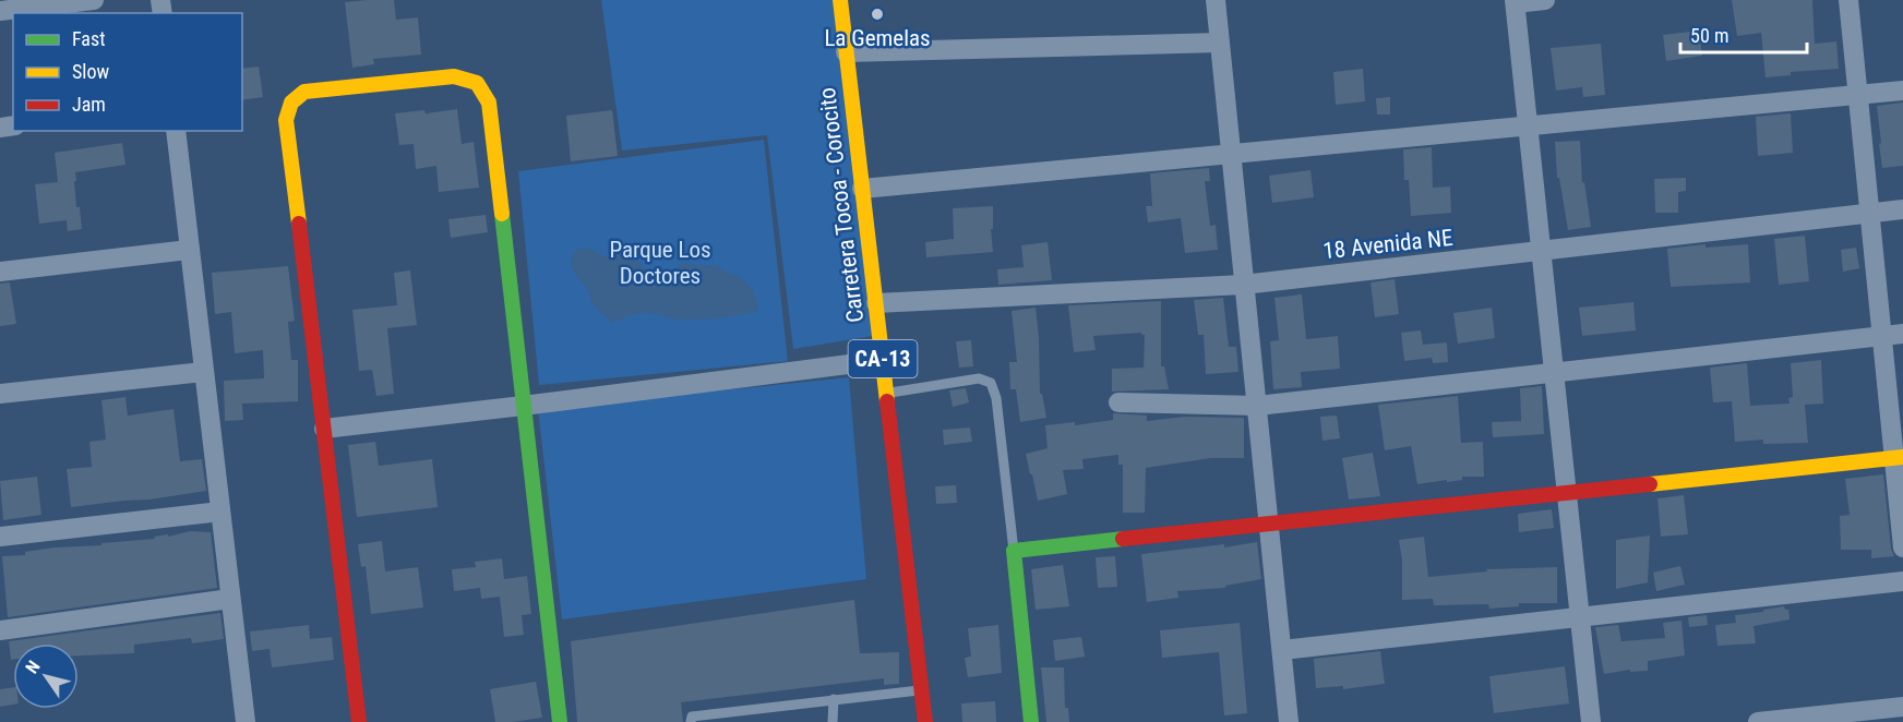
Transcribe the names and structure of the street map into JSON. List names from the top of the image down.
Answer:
{
  "streets": {
    "street": ["Carretera Tocoa - Corocito", "18 Avenida NE", "CA-13"]
  },
  "crossings": [
    ["Carretera Tocoa - Corocito", "18 Avenida NE"]
  ],
  "parks": ["Parque Los Doctores"],
  "places": ["La Gemelas"],
  "legend": ["Fast", "Slow", "Jam"],
  "scale_bar": "50 m",
  "north": "top left"
}
